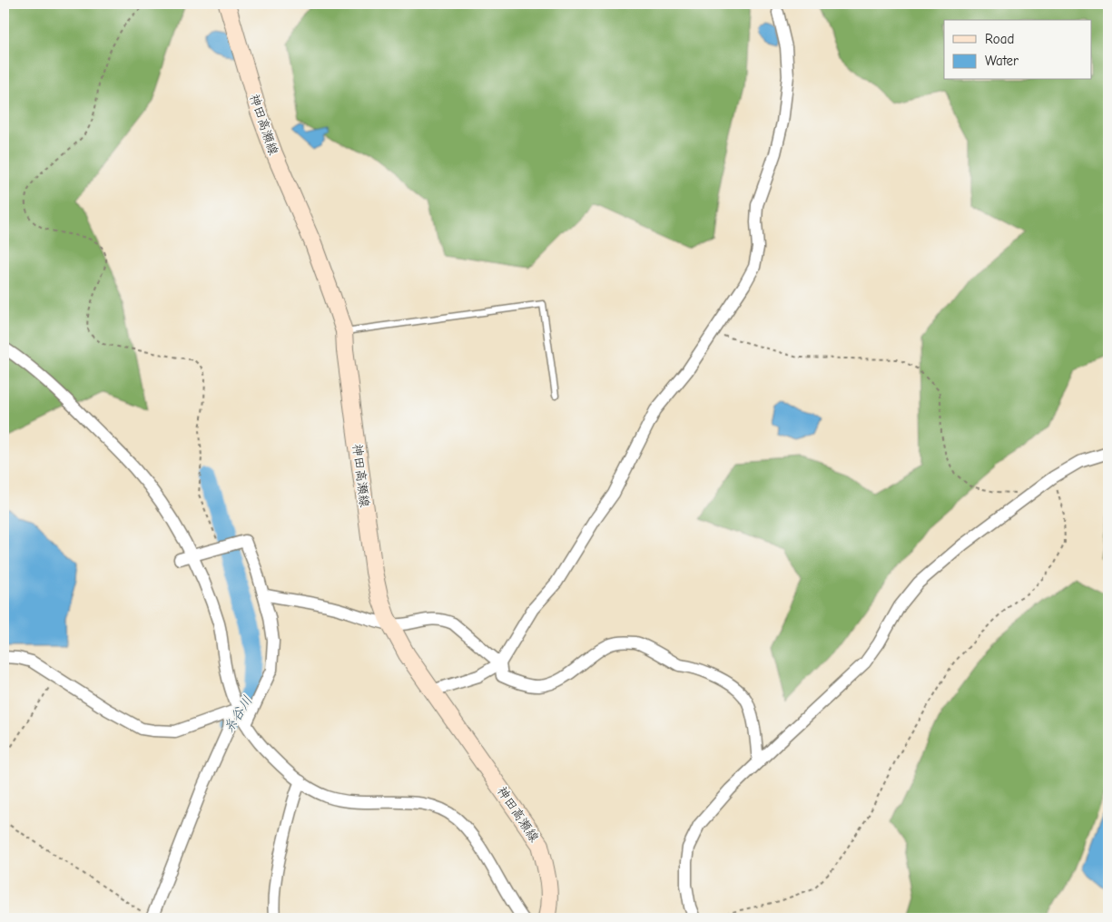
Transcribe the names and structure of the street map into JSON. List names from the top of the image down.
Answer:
{
  "streets": {
    "main road": ["神田高瀬線"]
  },
  "water": ["糸谷川"],
  "legend": ["Road", "Water"]
}
